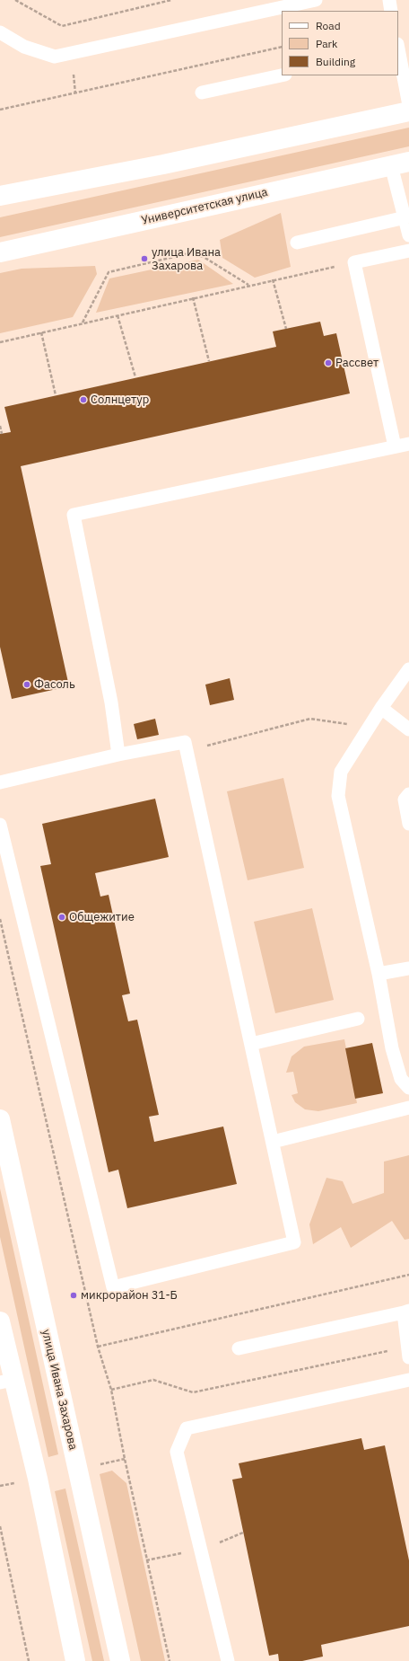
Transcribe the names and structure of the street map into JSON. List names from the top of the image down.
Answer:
{
  "streets": {
    "main road": ["Университетская улица", "улица Ивана Захарова"]
  },
  "places": [
    "улица Ивана Захарова",
    "Рассвет",
    "Солнцетур",
    "Фасоль",
    "Общежитие",
    "микрорайон 31-Б"
  ],
  "legend": ["Road", "Park", "Building"]
}
